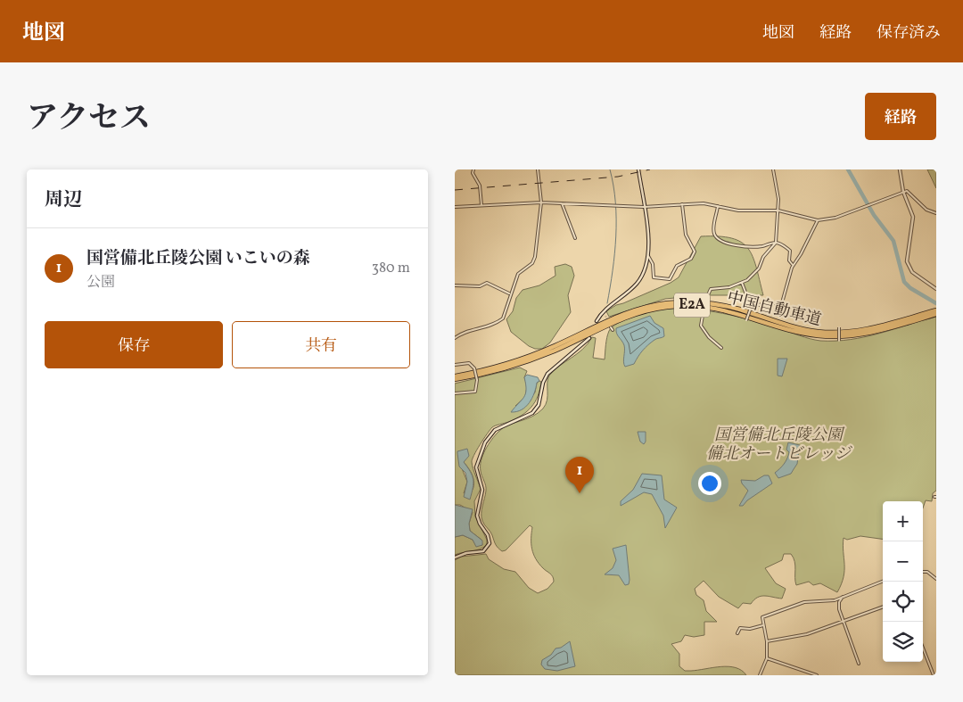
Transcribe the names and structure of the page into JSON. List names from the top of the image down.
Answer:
{
  "streets": {
    "highway": ["E2A", "中国自動車道"]
  },
  "parks": ["国営備北丘陵公園 備北オートビレッジ"],
  "page": {
    "header": "地図",
    "nav": ["地図", "経路", "保存済み"],
    "title": "アクセス",
    "buttons": [
      "経路",
      ["保存", "共有"]
    ],
    "heading": "周辺",
    "list": [
      {
        "mark": "1",
        "name": "国営備北丘陵公園 いこいの森",
        "note": "公園",
        "value": "380 m"
      }
    ],
    "pins": "1",
    "map_buttons": ["+", "−"]
  }
}
